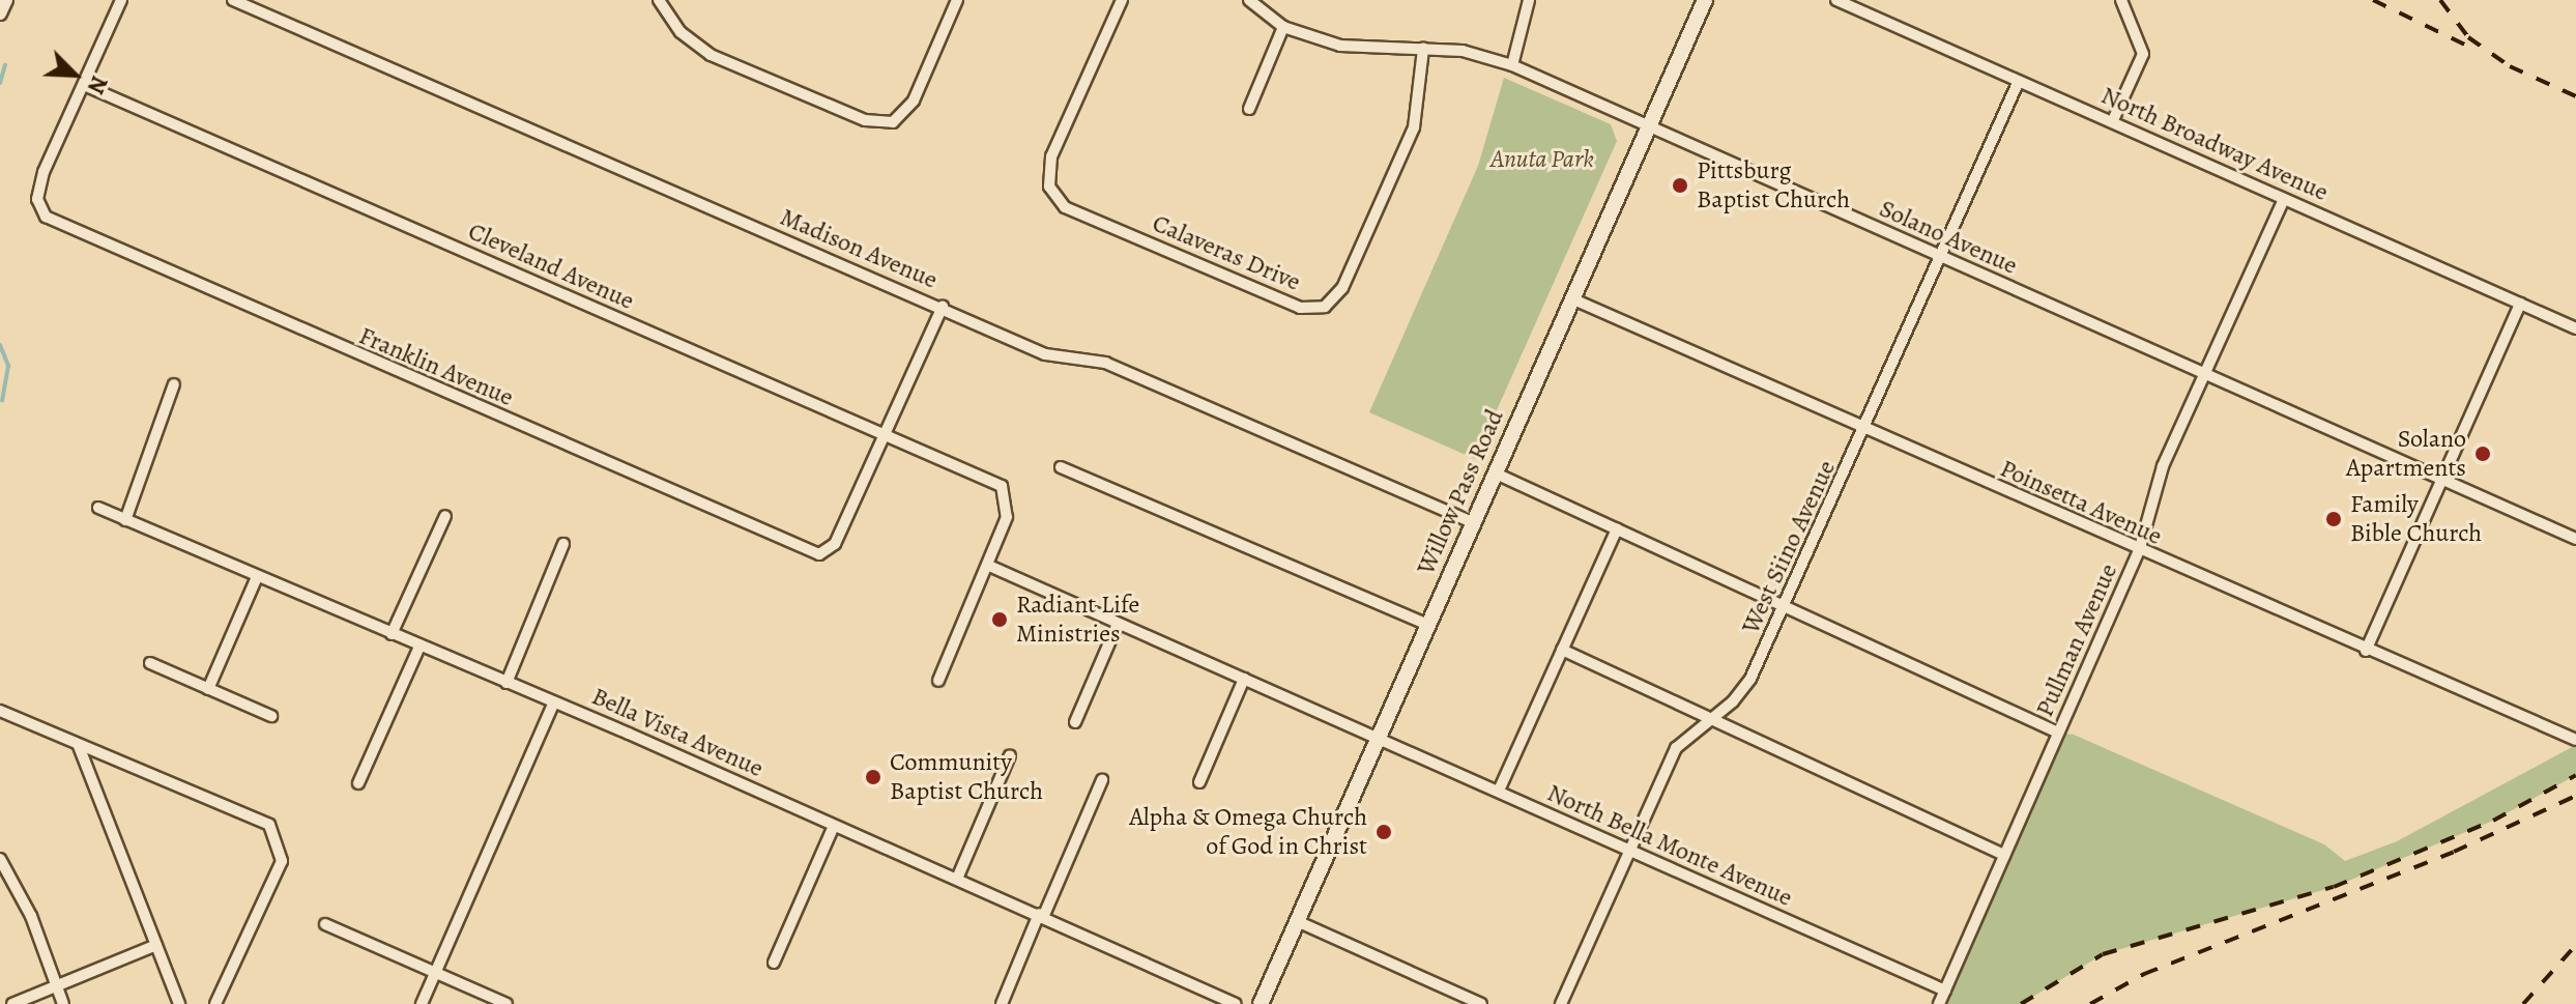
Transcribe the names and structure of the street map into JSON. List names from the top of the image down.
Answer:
{
  "streets": {
    "main road": ["Willow Pass Road"],
    "street": [
      "North Broadway Avenue",
      "Solano Avenue",
      "Madison Avenue",
      "Calaveras Drive",
      "Cleveland Avenue",
      "Franklin Avenue",
      "Poinsetta Avenue",
      "West Siino Avenue",
      "Pullman Avenue",
      "Bella Vista Avenue",
      "North Bella Monte Avenue"
    ]
  },
  "crossings": [
    ["North Broadway Avenue", "West Siino Avenue"],
    ["North Broadway Avenue", "Pullman Avenue"],
    ["Solano Avenue", "Calaveras Drive"],
    ["Solano Avenue", "Willow Pass Road"],
    ["Solano Avenue", "West Siino Avenue"],
    ["Solano Avenue", "Pullman Avenue"],
    ["Madison Avenue", "Willow Pass Road"],
    ["Cleveland Avenue", "Franklin Avenue"],
    ["Cleveland Avenue", "North Bella Monte Avenue"],
    ["Willow Pass Road", "Poinsetta Avenue"],
    ["Willow Pass Road", "North Bella Monte Avenue"],
    ["Poinsetta Avenue", "West Siino Avenue"],
    ["Poinsetta Avenue", "Pullman Avenue"],
    ["West Siino Avenue", "North Bella Monte Avenue"],
    ["Pullman Avenue", "North Bella Monte Avenue"]
  ],
  "parks": ["Anuta Park"],
  "places": [
    "Pittsburg Baptist Church",
    "Solano Apartments",
    "Family Bible Church",
    "Radiant Life Ministries",
    "Community Baptist Church",
    "Alpha & Omega Church of God in Christ"
  ],
  "north": "bottom right"
}
